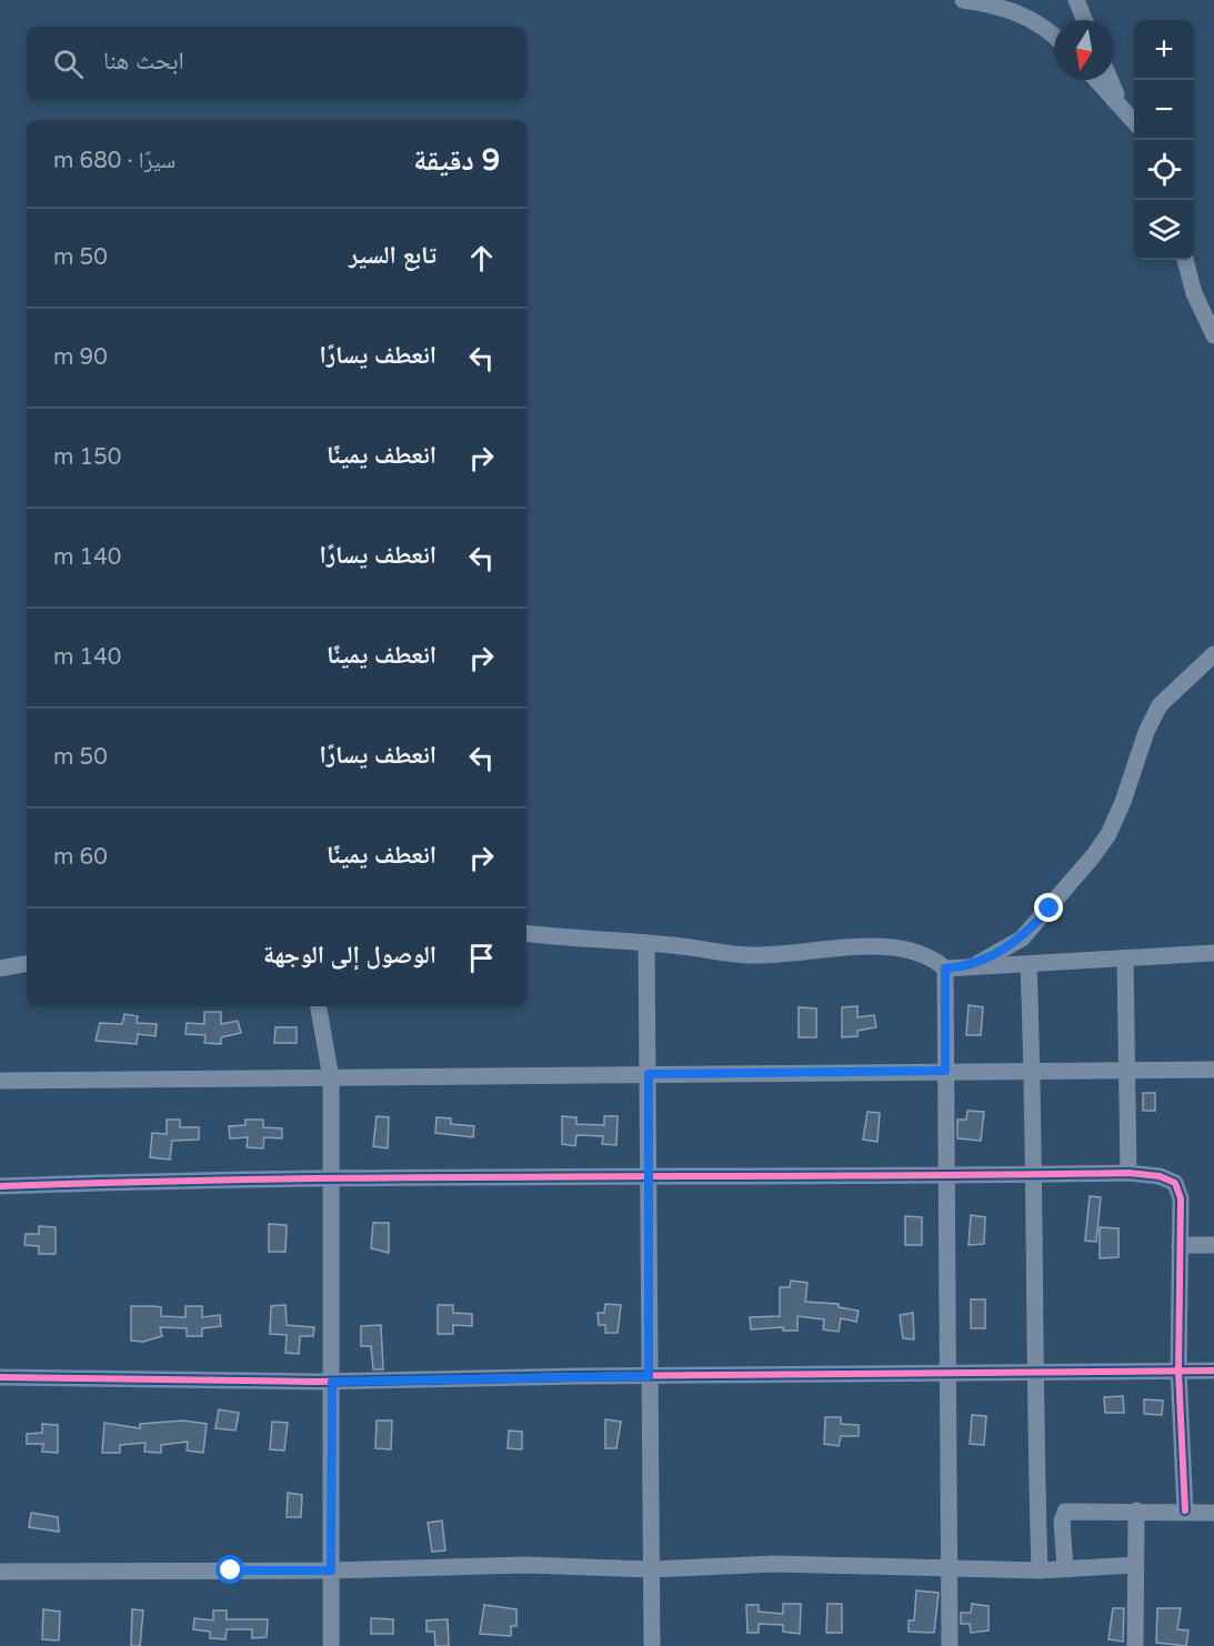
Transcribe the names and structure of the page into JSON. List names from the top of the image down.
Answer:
{
  "north": "bottom",
  "page": {
    "map_buttons": ["+", "−"],
    "search": "ابحث هنا",
    "heading": ["9 دقيقة", "سيرًا · 680 m"],
    "list": [
      ["تابع السير", "50 m"],
      ["انعطف يسارًا", "90 m"],
      ["انعطف يمينًا", "150 m"],
      ["انعطف يسارًا", "140 m"],
      ["انعطف يمينًا", "140 m"],
      ["انعطف يسارًا", "50 m"],
      ["انعطف يمينًا", "60 m"],
      "الوصول إلى الوجهة"
    ]
  }
}
